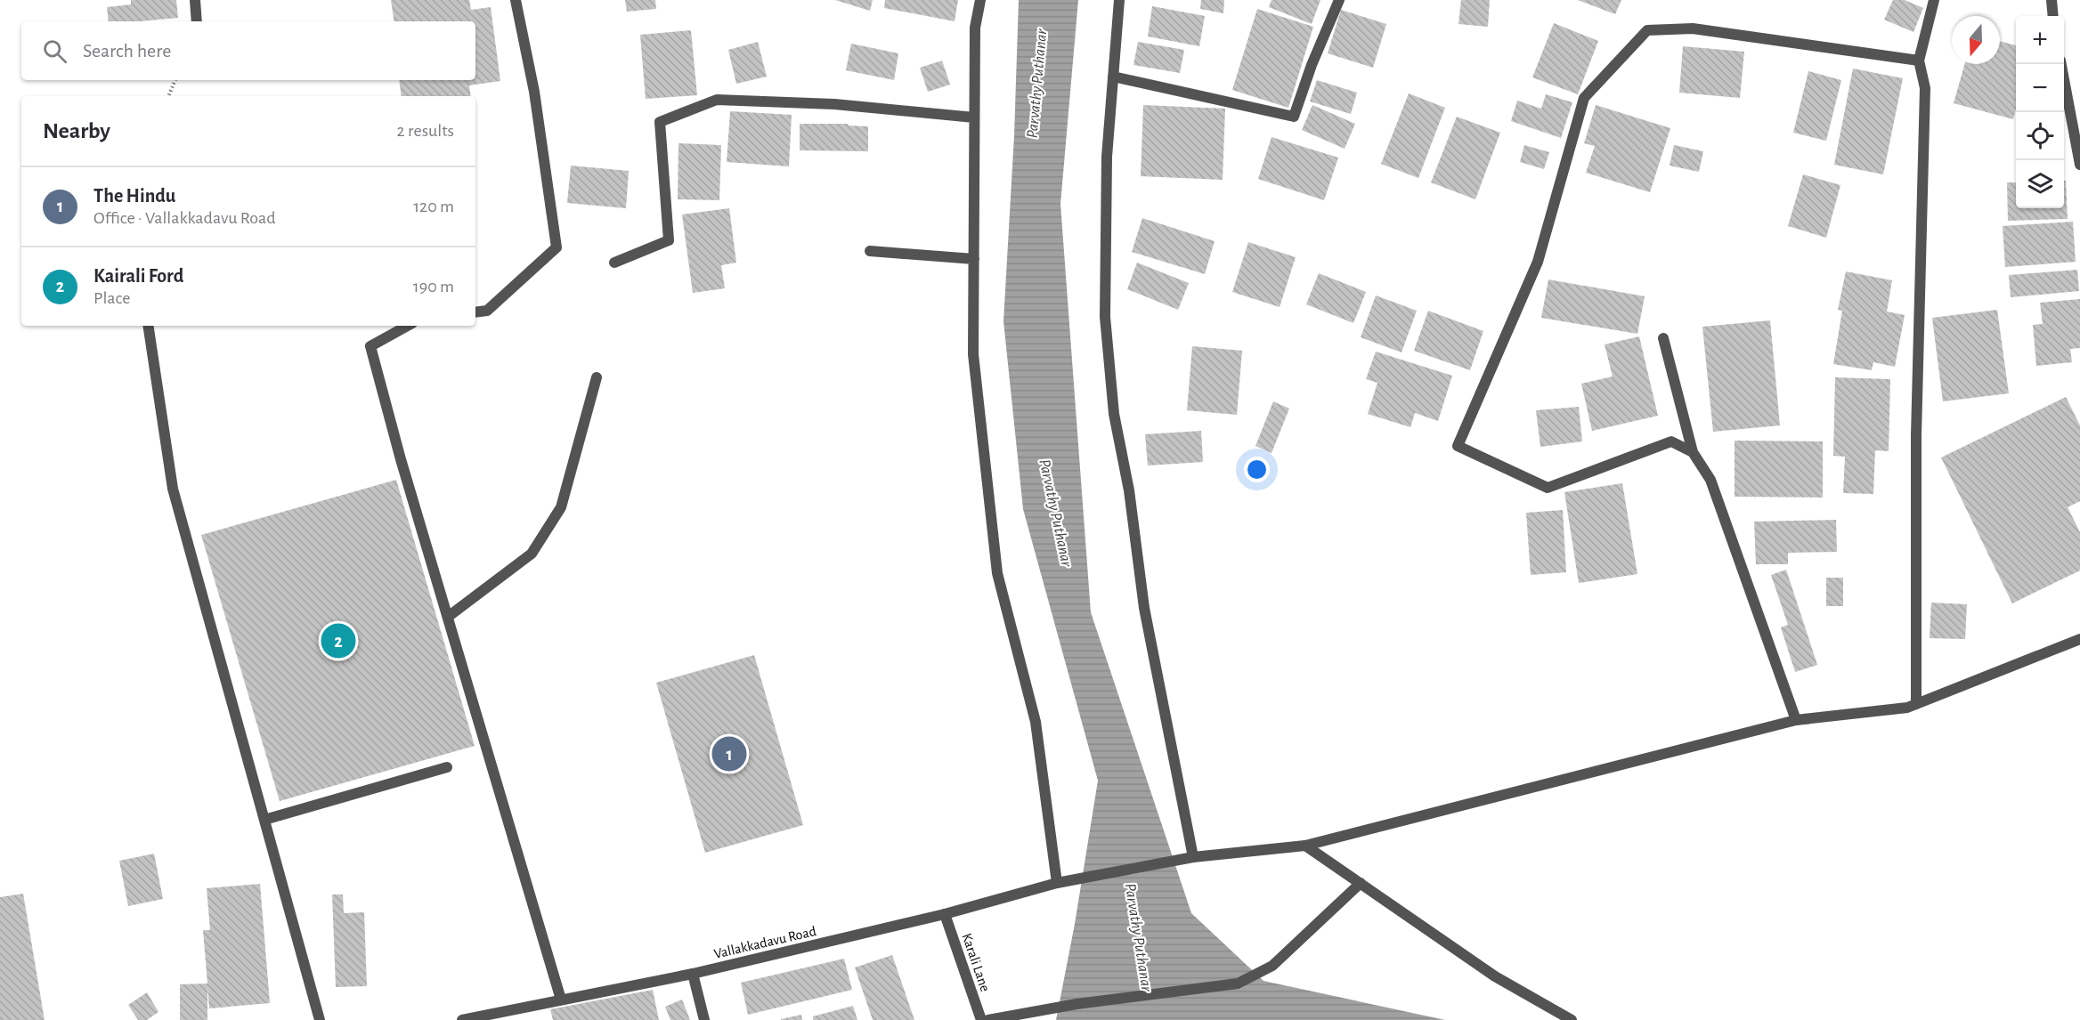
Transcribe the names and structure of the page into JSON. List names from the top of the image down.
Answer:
{
  "streets": {
    "street": ["Vallakkadavu Road", "Karali Lane"]
  },
  "crossings": [
    ["Vallakkadavu Road", "Karali Lane"]
  ],
  "water": ["Parvathy Puthanar"],
  "north": "bottom",
  "page": {
    "map_buttons": ["+", "−"],
    "search": "Search here",
    "heading": ["Nearby", "2 results"],
    "list": [
      {
        "mark": "1",
        "name": "The Hindu",
        "note": "Office · Vallakkadavu Road",
        "value": "120 m"
      },
      {
        "mark": "2",
        "name": "Kairali Ford",
        "note": "Place",
        "value": "190 m"
      }
    ],
    "pins": ["2", "1"]
  }
}
